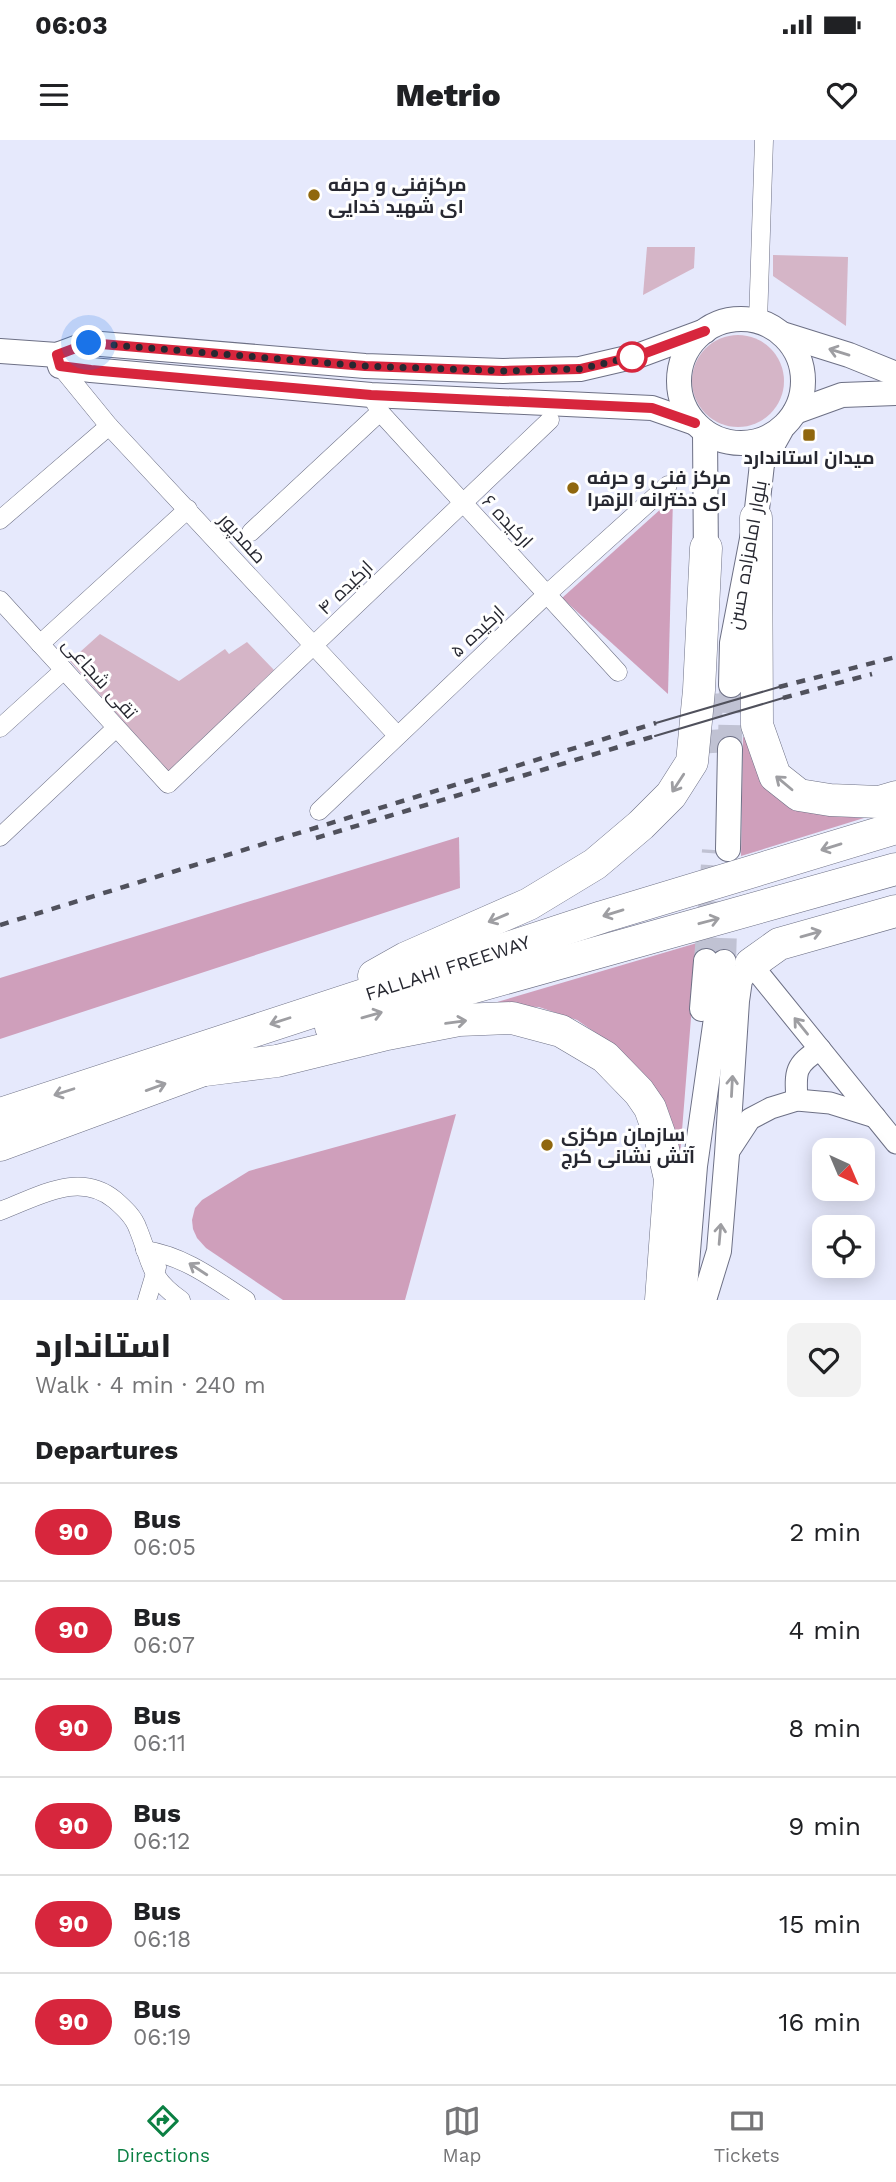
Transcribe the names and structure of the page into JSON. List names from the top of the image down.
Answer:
{
  "streets": {
    "highway": ["FALLAHI FREEWAY"],
    "main road": ["بلوار امامزاده حسن"],
    "street": [
      "ارکیده ۶",
      "صمدپور",
      "ارکیده ۴",
      "ارکیده ۵",
      "تقی شجاعی"
    ]
  },
  "crossings": [
    ["ارکیده ۶", "ارکیده ۴"],
    ["ارکیده ۶", "ارکیده ۵"],
    ["صمدپور", "ارکیده ۴"],
    ["صمدپور", "ارکیده ۵"],
    ["ارکیده ۴", "تقی شجاعی"]
  ],
  "places": {
    "other": ["مرکزفنی و حرفه ای شهید خدایی", "مرکز فنی و حرفه ای دخترانه الزهرا", "سازمان مرکزی آتش نشانی کرج"],
    "transit": ["میدان استاندارد"]
  },
  "lines": ["bus line 90"],
  "north": "bottom right",
  "page": {
    "status": "06:03",
    "header": "Metrio",
    "heading": [
      ["استاندارد", "Walk · 4 min · 240 m"],
      "Departures"
    ],
    "list": [
      {
        "mark": "90",
        "name": "Bus",
        "note": "06:05",
        "value": "2 min"
      },
      {
        "mark": "90",
        "name": "Bus",
        "note": "06:07",
        "value": "4 min"
      },
      {
        "mark": "90",
        "name": "Bus",
        "note": "06:11",
        "value": "8 min"
      },
      {
        "mark": "90",
        "name": "Bus",
        "note": "06:12",
        "value": "9 min"
      },
      {
        "mark": "90",
        "name": "Bus",
        "note": "06:18",
        "value": "15 min"
      },
      {
        "mark": "90",
        "name": "Bus",
        "note": "06:19",
        "value": "16 min"
      }
    ],
    "tabs": ["Directions", "Map", "Tickets"]
  }
}
